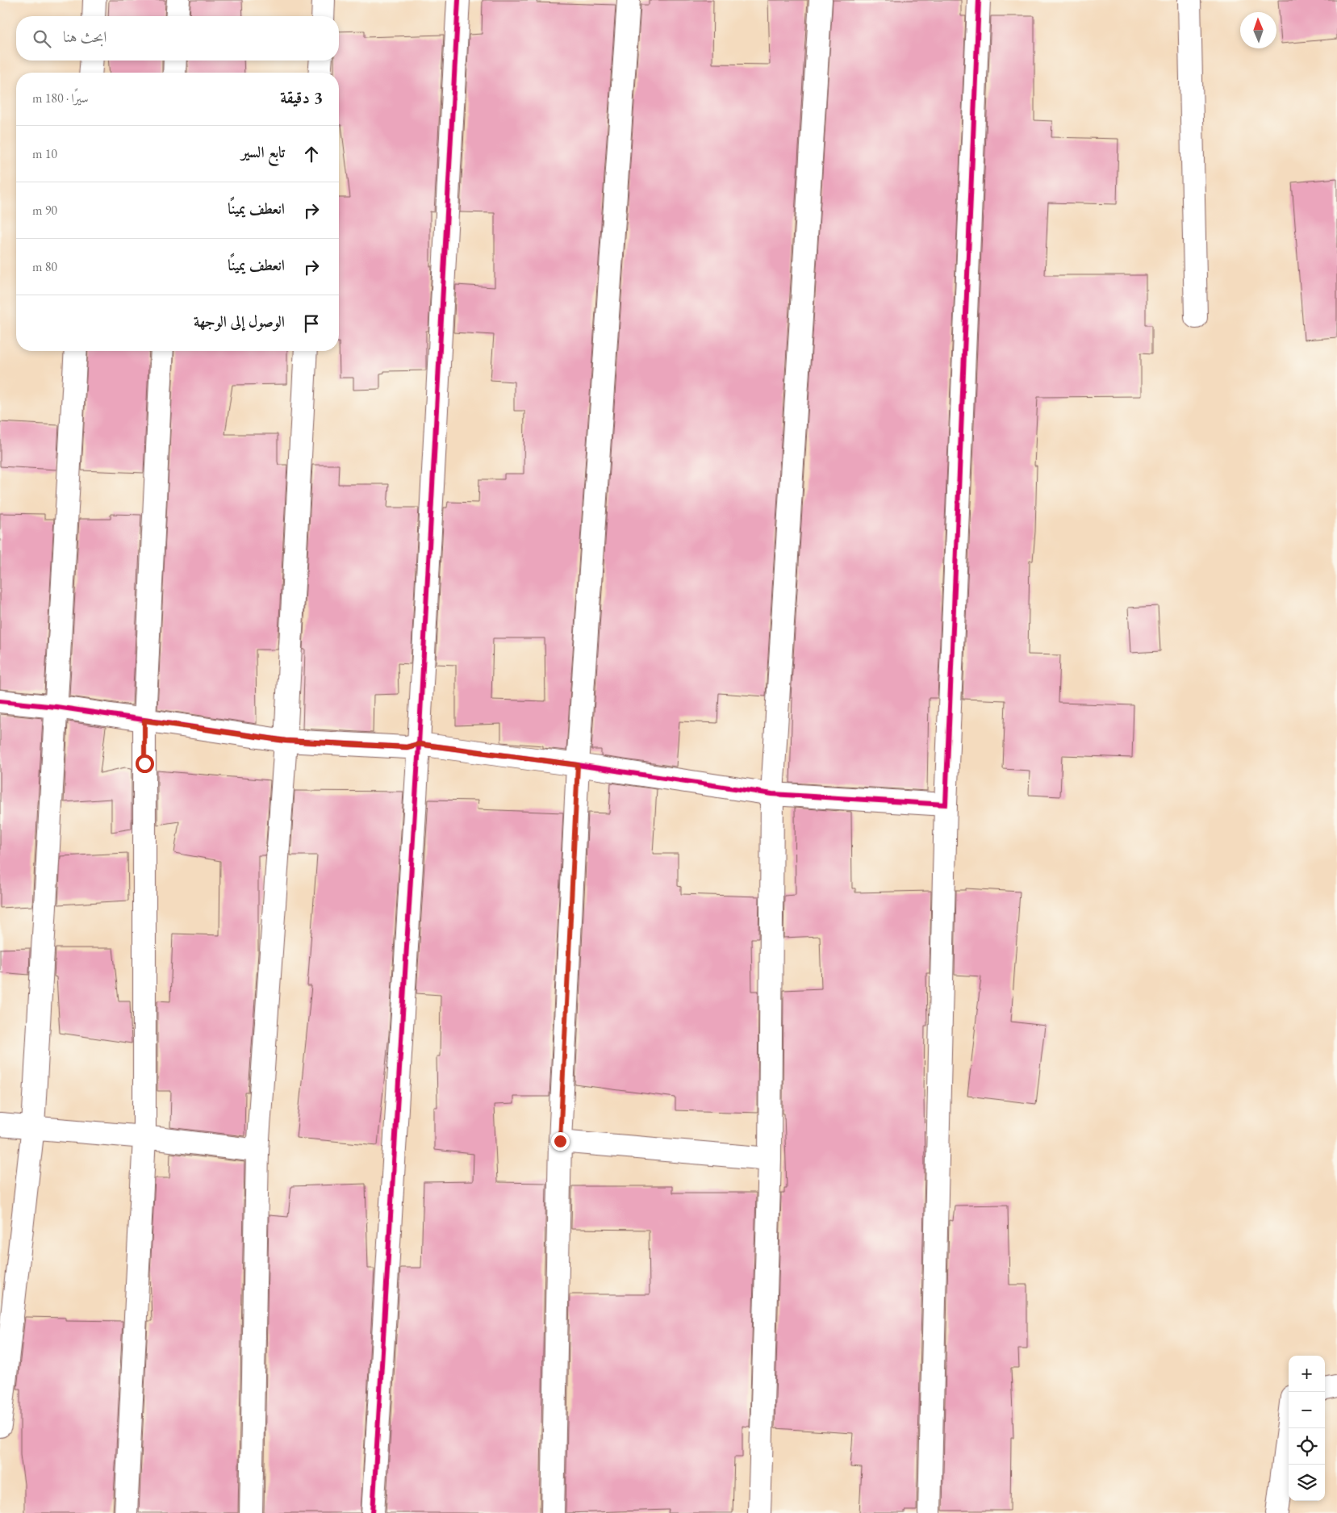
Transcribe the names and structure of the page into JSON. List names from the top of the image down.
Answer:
{
  "north": "top",
  "page": {
    "search": "ابحث هنا",
    "heading": ["3 دقيقة", "سيرًا · 180 m"],
    "list": [
      ["تابع السير", "10 m"],
      ["انعطف يمينًا", "90 m"],
      ["انعطف يمينًا", "80 m"],
      "الوصول إلى الوجهة"
    ],
    "map_buttons": ["+", "−"]
  }
}
